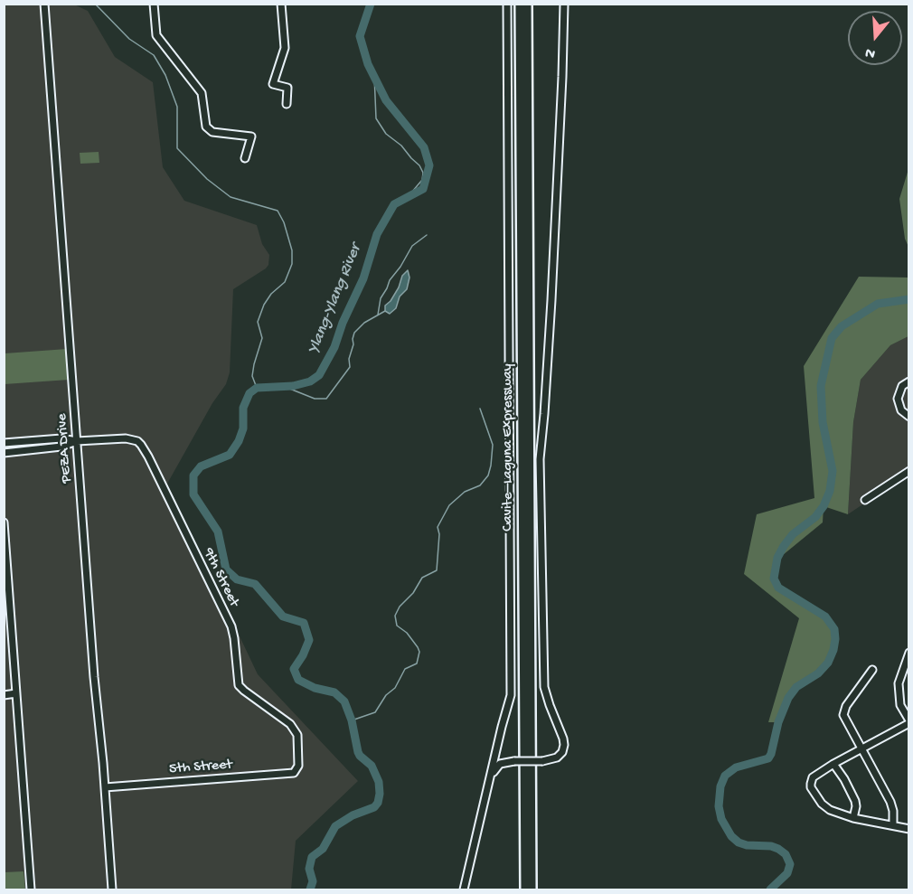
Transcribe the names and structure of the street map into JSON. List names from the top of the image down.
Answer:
{
  "streets": {
    "highway": ["Cavite–Laguna Expressway"],
    "street": ["PEZA Drive", "9th Street", "5th Street"]
  },
  "crossings": [
    ["PEZA Drive", "9th Street"],
    ["PEZA Drive", "5th Street"],
    ["9th Street", "5th Street"]
  ],
  "water": ["Ylang-Ylang River"],
  "north": "bottom"
}
